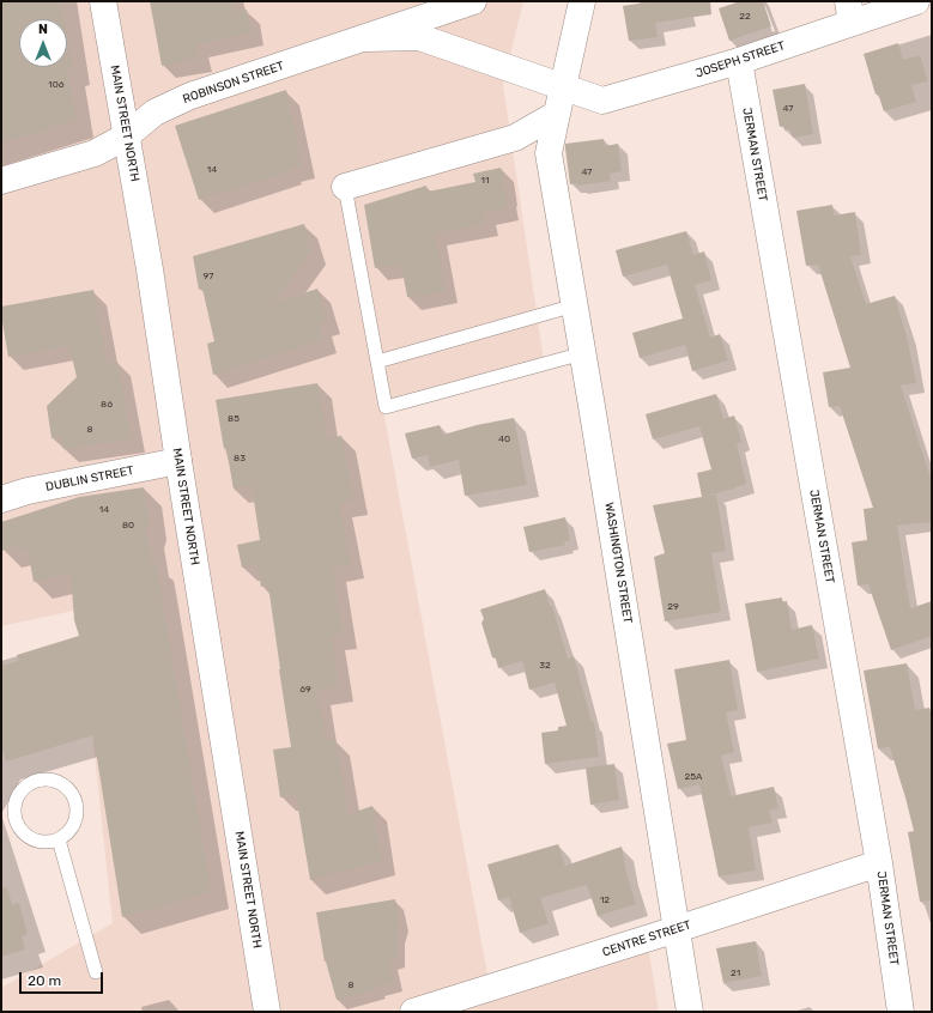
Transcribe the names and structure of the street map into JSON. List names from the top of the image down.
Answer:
{
  "streets": {
    "street": [
      "JOSEPH STREET",
      "ROBINSON STREET",
      "MAIN STREET NORTH",
      "JERMAN STREET",
      "DUBLIN STREET",
      "WASHINGTON STREET",
      "CENTRE STREET"
    ]
  },
  "crossings": [
    ["JOSEPH STREET", "ROBINSON STREET"],
    ["JOSEPH STREET", "JERMAN STREET"],
    ["JOSEPH STREET", "WASHINGTON STREET"],
    ["ROBINSON STREET", "MAIN STREET NORTH"],
    ["ROBINSON STREET", "WASHINGTON STREET"],
    ["MAIN STREET NORTH", "DUBLIN STREET"],
    ["JERMAN STREET", "CENTRE STREET"],
    ["WASHINGTON STREET", "CENTRE STREET"]
  ],
  "house_numbers": [
    "22",
    "106",
    "47",
    "14",
    "47",
    "11",
    "97",
    "86",
    "85",
    "8",
    "40",
    "83",
    "14",
    "80",
    "29",
    "32",
    "69",
    "25A",
    "12",
    "21",
    "8"
  ],
  "scale_bar": "20 m",
  "north": "top"
}
